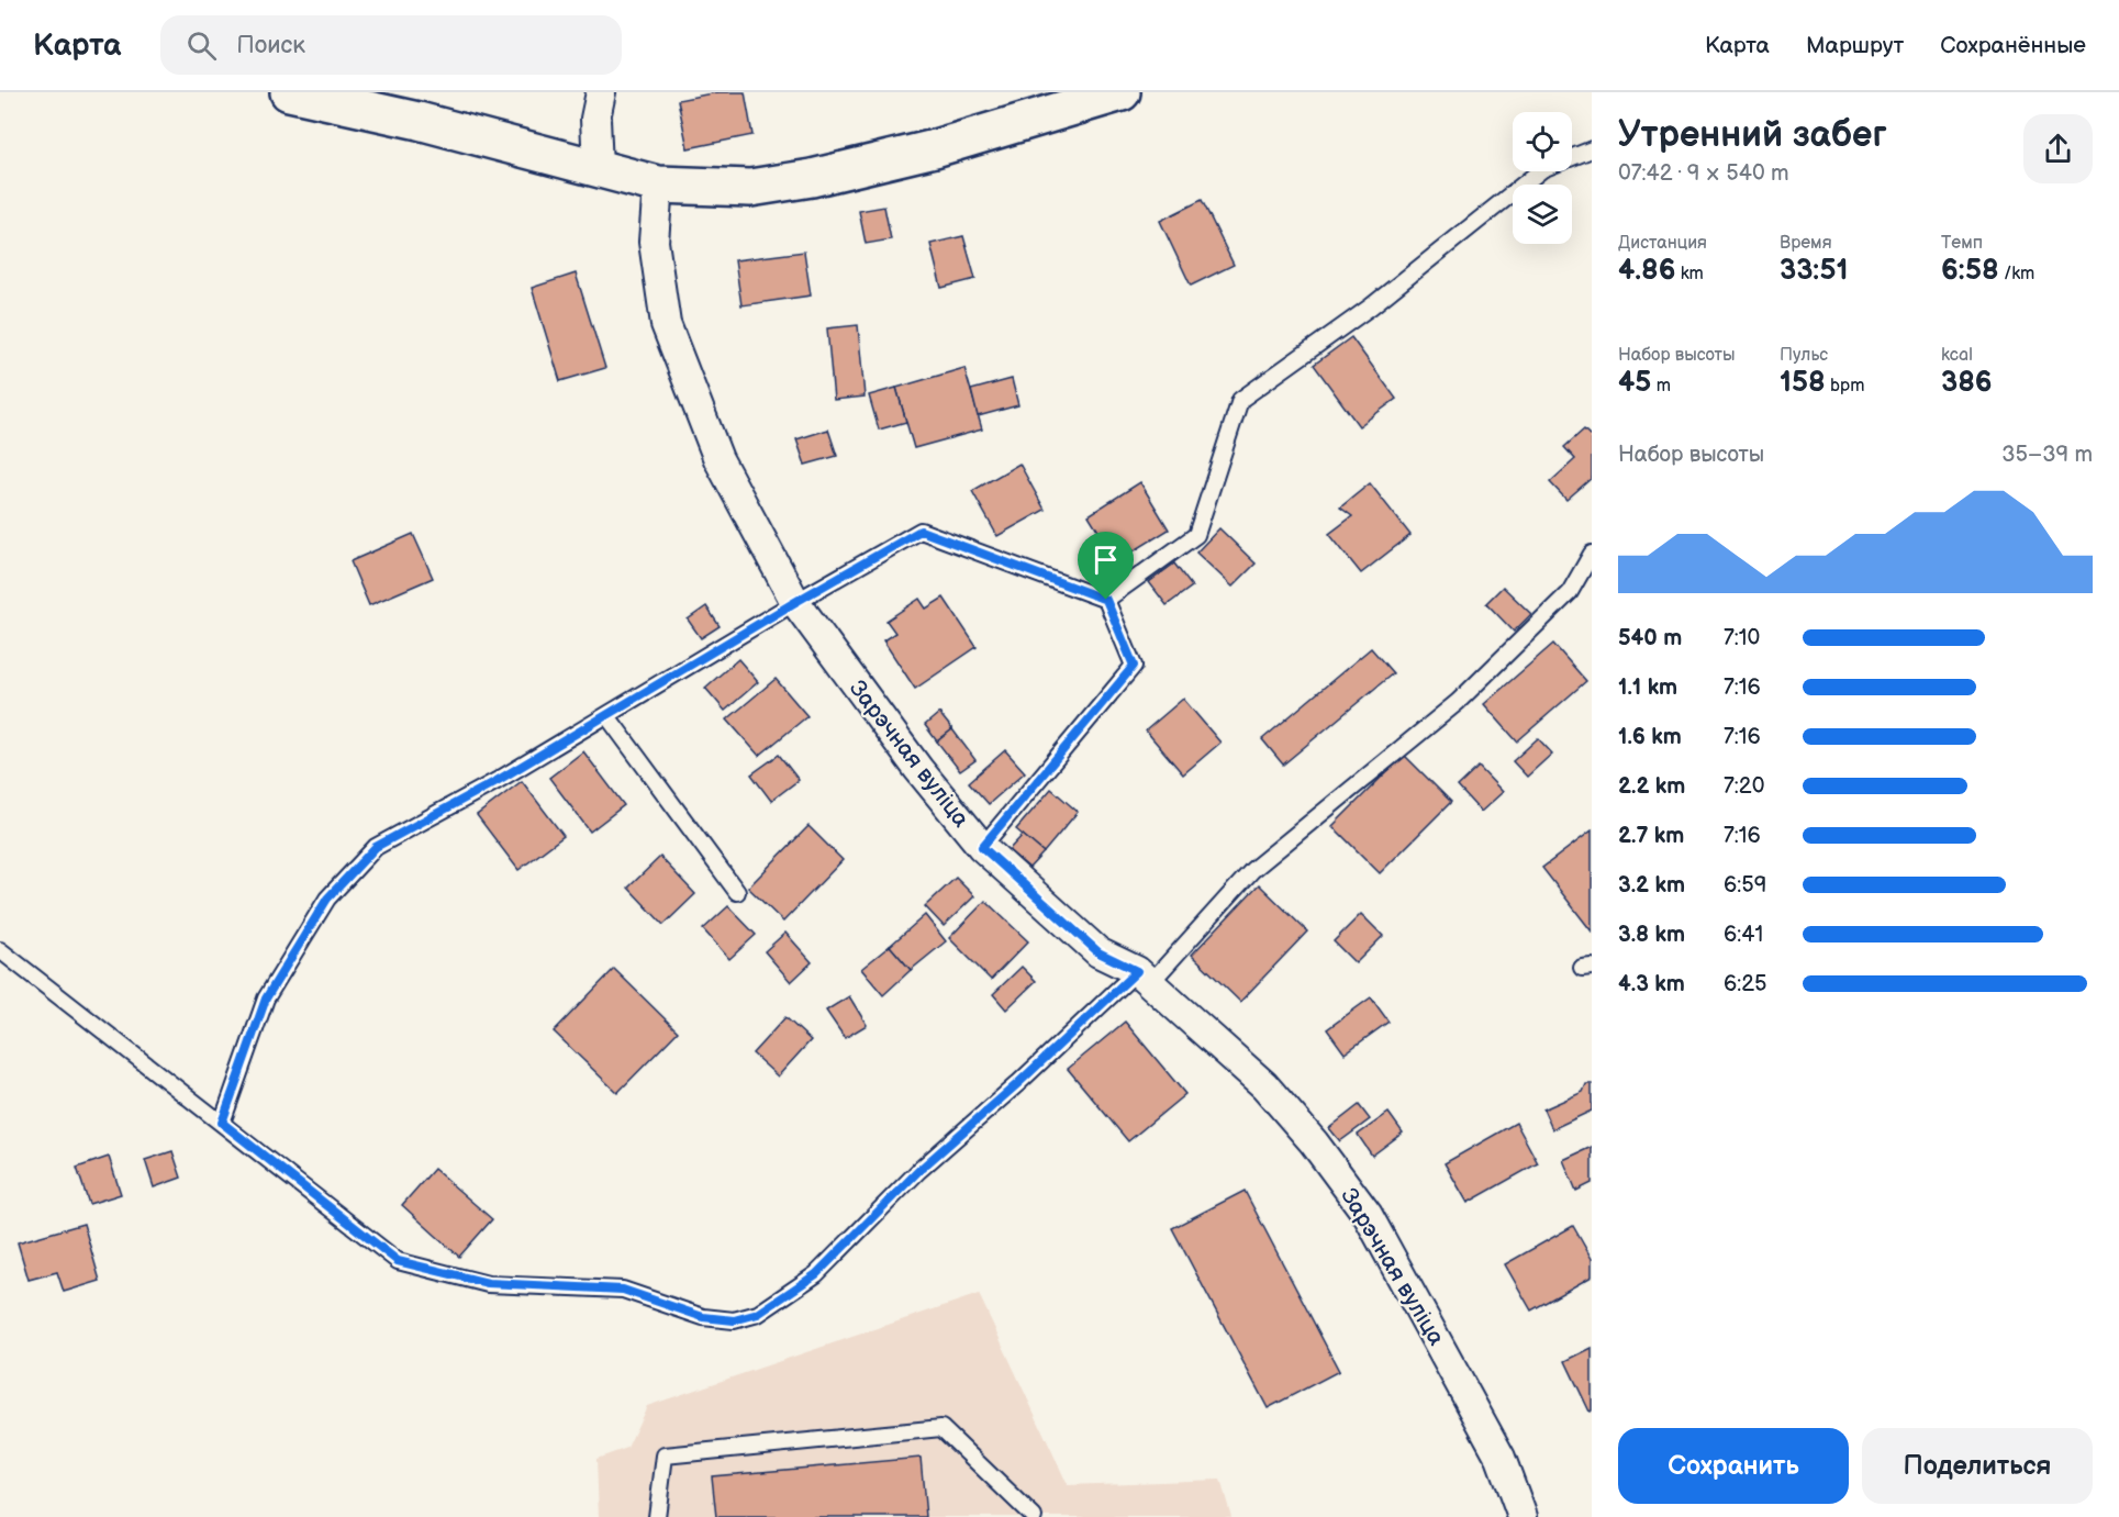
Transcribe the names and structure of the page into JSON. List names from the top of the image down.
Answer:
{
  "streets": {
    "street": ["Зарэчная вуліца"]
  },
  "page": {
    "header": "Карта",
    "search": "Поиск",
    "nav": ["Карта", "Маршрут", "Сохранённые"],
    "heading": ["Утренний забег", "07:42 · 9 × 540 m"],
    "stats": [
      ["Дистанция", "4.86 km"],
      ["Время", "33:51"],
      ["Темп", "6:58 /km"],
      ["Набор высоты", "45 m"],
      ["Пульс", "158 bpm"],
      ["kcal", "386"]
    ],
    "chart": ["Набор высоты", "35–39 m"],
    "list": [
      {
        "name": "540 m",
        "note": "7:10"
      },
      {
        "name": "1.1 km",
        "note": "7:16"
      },
      {
        "name": "1.6 km",
        "note": "7:16"
      },
      {
        "name": "2.2 km",
        "note": "7:20"
      },
      {
        "name": "2.7 km",
        "note": "7:16"
      },
      {
        "name": "3.2 km",
        "note": "6:59"
      },
      {
        "name": "3.8 km",
        "note": "6:41"
      },
      {
        "name": "4.3 km",
        "note": "6:25"
      }
    ],
    "buttons": ["Сохранить", "Поделиться"]
  }
}
